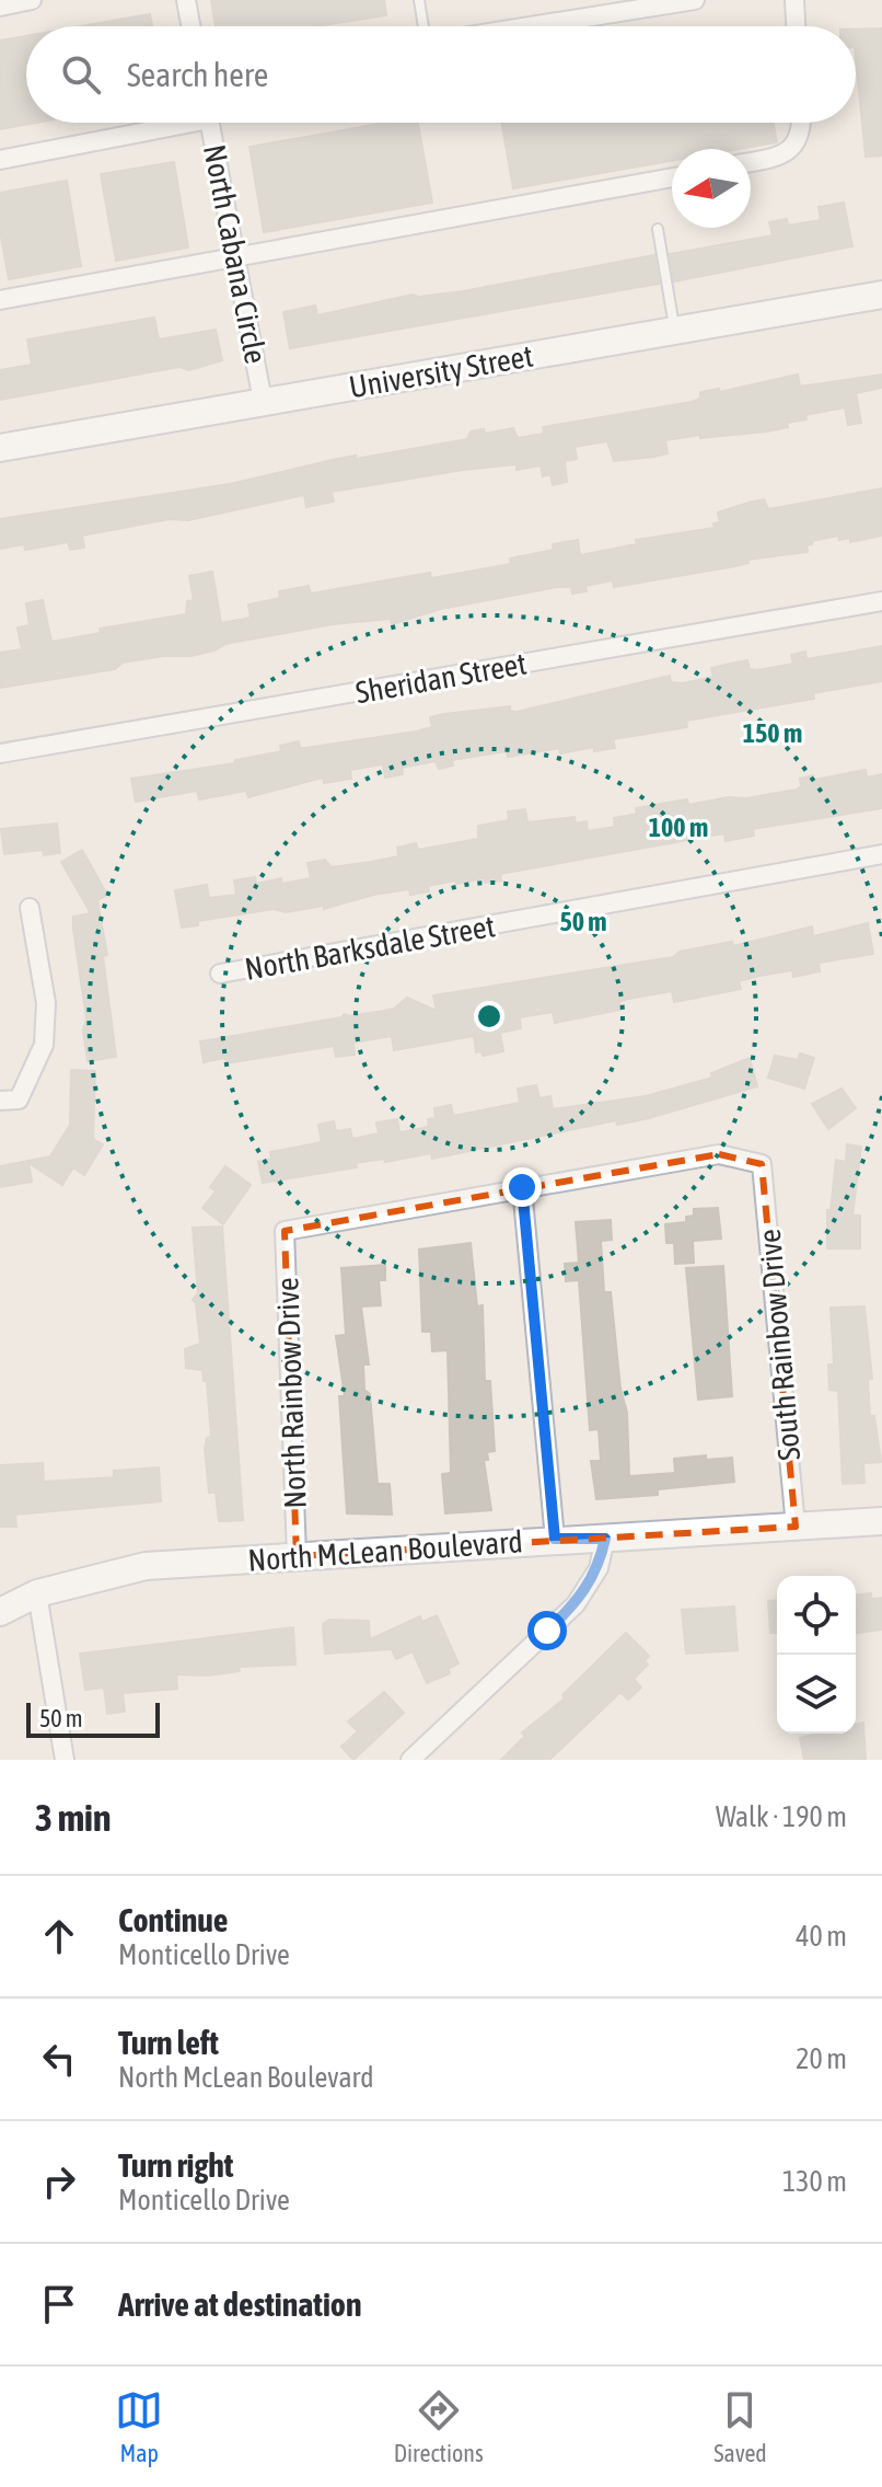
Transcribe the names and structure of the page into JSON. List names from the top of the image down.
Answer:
{
  "streets": {
    "main road": ["University Street", "North McLean Boulevard"],
    "street": [
      "North Cabana Circle",
      "Sheridan Street",
      "North Barksdale Street",
      "South Rainbow Drive",
      "North Rainbow Drive"
    ]
  },
  "crossings": [
    ["North Cabana Circle", "University Street"],
    ["South Rainbow Drive", "North Rainbow Drive"],
    ["South Rainbow Drive", "North McLean Boulevard"],
    ["North Rainbow Drive", "North McLean Boulevard"]
  ],
  "scale_bar": "50 m",
  "north": "left",
  "page": {
    "search": "Search here",
    "scale": "50 m",
    "heading": ["3 min", "Walk · 190 m"],
    "list": [
      ["Continue", "Monticello Drive", "40 m"],
      ["Turn left", "North McLean Boulevard", "20 m"],
      ["Turn right", "Monticello Drive", "130 m"],
      "Arrive at destination"
    ],
    "nav": ["Map", "Directions", "Saved"]
  },
  "rings": ["150 m", "100 m", "50 m"]
}
